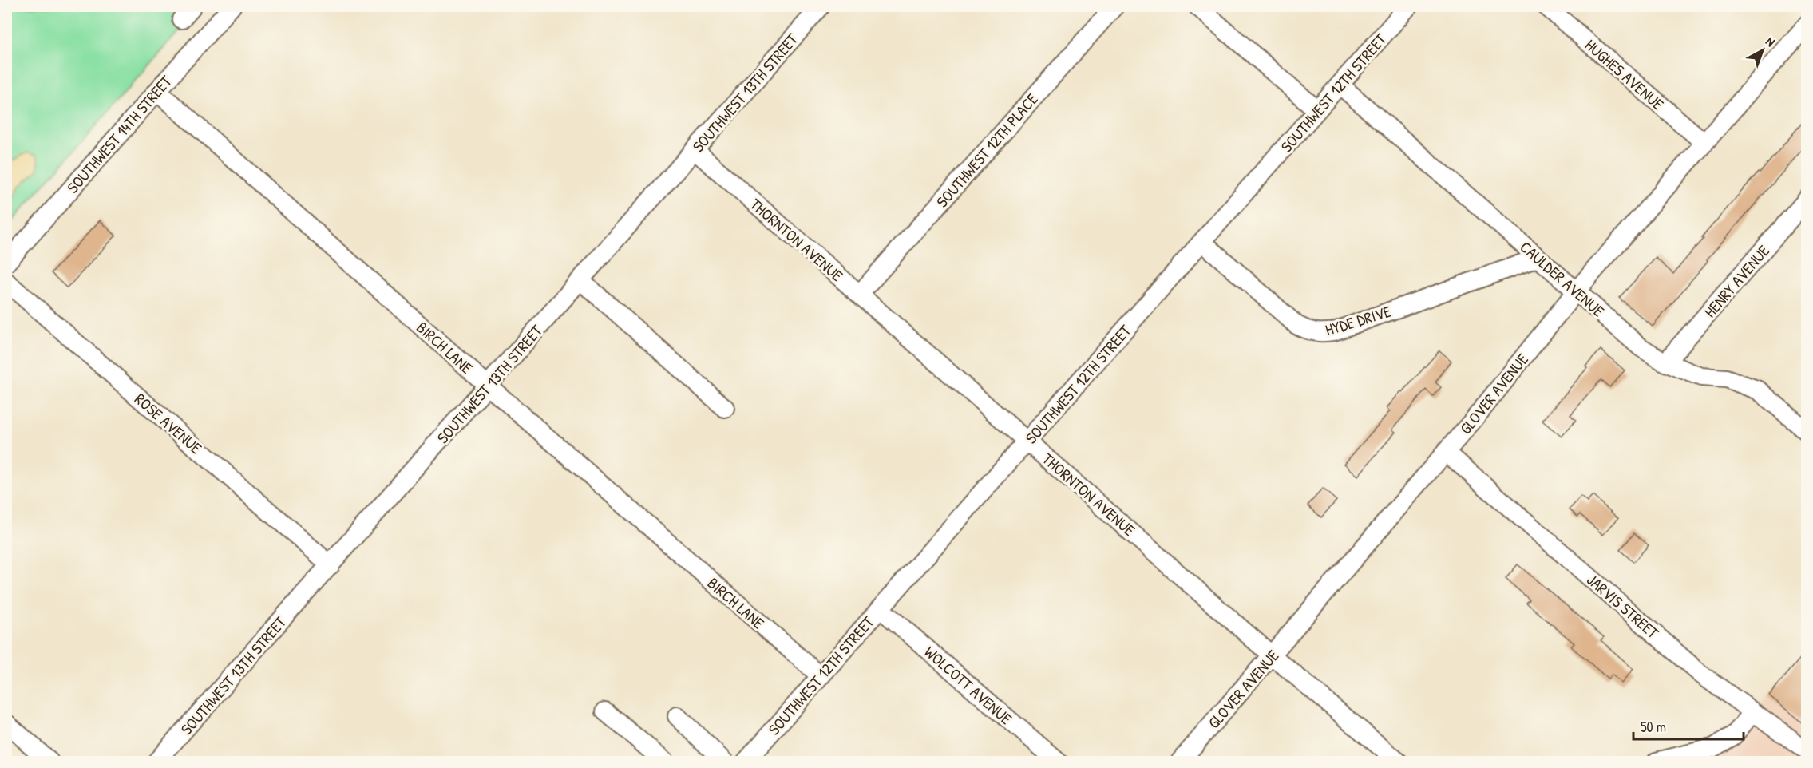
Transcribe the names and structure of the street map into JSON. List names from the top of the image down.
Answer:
{
  "streets": {
    "street": [
      "HUGHES AVENUE",
      "SOUTHWEST 13TH STREET",
      "SOUTHWEST 12TH STREET",
      "SOUTHWEST 14TH STREET",
      "SOUTHWEST 12TH PLACE",
      "THORNTON AVENUE",
      "CAULDER AVENUE",
      "HENRY AVENUE",
      "HYDE DRIVE",
      "BIRCH LANE",
      "GLOVER AVENUE",
      "ROSE AVENUE",
      "JARVIS STREET",
      "WOLCOTT AVENUE"
    ]
  },
  "crossings": [
    ["HUGHES AVENUE", "GLOVER AVENUE"],
    ["SOUTHWEST 13TH STREET", "THORNTON AVENUE"],
    ["SOUTHWEST 13TH STREET", "BIRCH LANE"],
    ["SOUTHWEST 13TH STREET", "ROSE AVENUE"],
    ["SOUTHWEST 12TH STREET", "THORNTON AVENUE"],
    ["SOUTHWEST 12TH STREET", "CAULDER AVENUE"],
    ["SOUTHWEST 12TH STREET", "HYDE DRIVE"],
    ["SOUTHWEST 12TH STREET", "BIRCH LANE"],
    ["SOUTHWEST 12TH STREET", "WOLCOTT AVENUE"],
    ["SOUTHWEST 14TH STREET", "BIRCH LANE"],
    ["SOUTHWEST 12TH PLACE", "THORNTON AVENUE"],
    ["THORNTON AVENUE", "GLOVER AVENUE"],
    ["CAULDER AVENUE", "HENRY AVENUE"],
    ["CAULDER AVENUE", "HYDE DRIVE"],
    ["CAULDER AVENUE", "GLOVER AVENUE"],
    ["GLOVER AVENUE", "JARVIS STREET"]
  ],
  "scale_bar": "50 m",
  "north": "top right"
}
